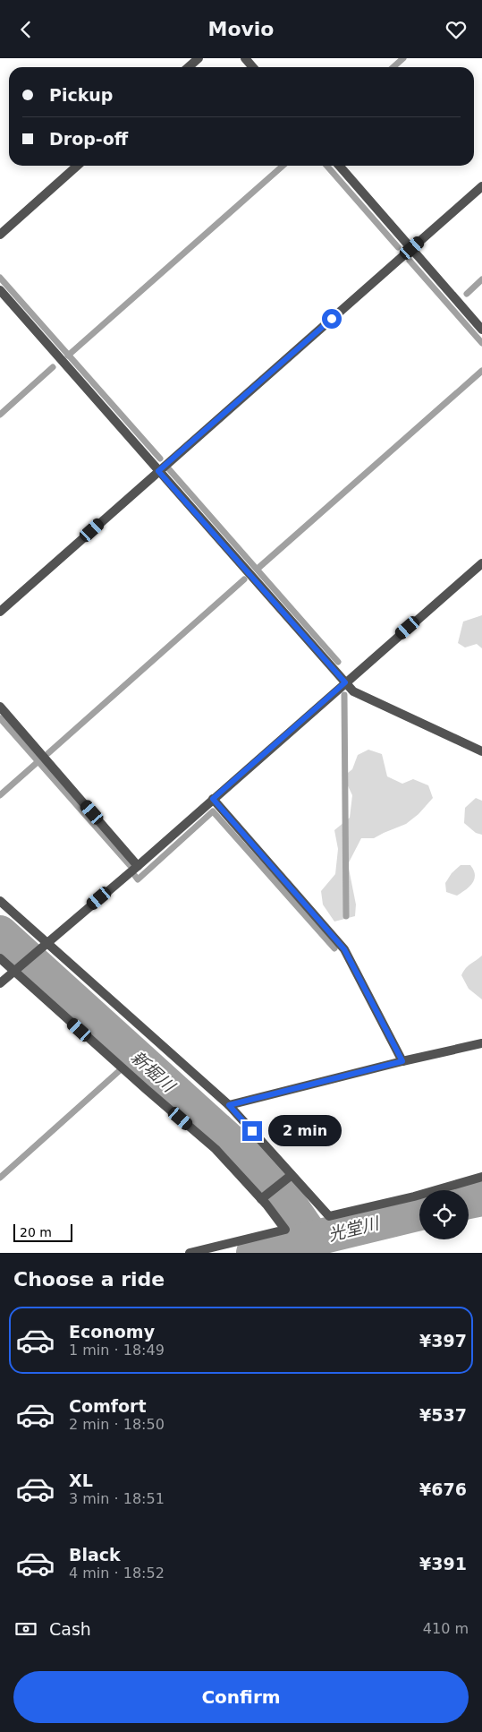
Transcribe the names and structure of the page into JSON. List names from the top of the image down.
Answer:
{
  "water": ["新堀川", "光堂川"],
  "scale_bar": "20 m",
  "page": {
    "header": "Movio",
    "banner": ["Pickup", "Drop-off"],
    "bubble": "2 min",
    "scale": "20 m",
    "heading": "Choose a ride",
    "list": [
      {
        "name": "Economy",
        "note": "1 min · 18:49",
        "value": "¥397"
      },
      {
        "name": "Comfort",
        "note": "2 min · 18:50",
        "value": "¥537"
      },
      {
        "name": "XL",
        "note": "3 min · 18:51",
        "value": "¥676"
      },
      {
        "name": "Black",
        "note": "4 min · 18:52",
        "value": "¥391"
      }
    ],
    "pay": ["Cash", "410 m"],
    "buttons": "Confirm"
  }
}
